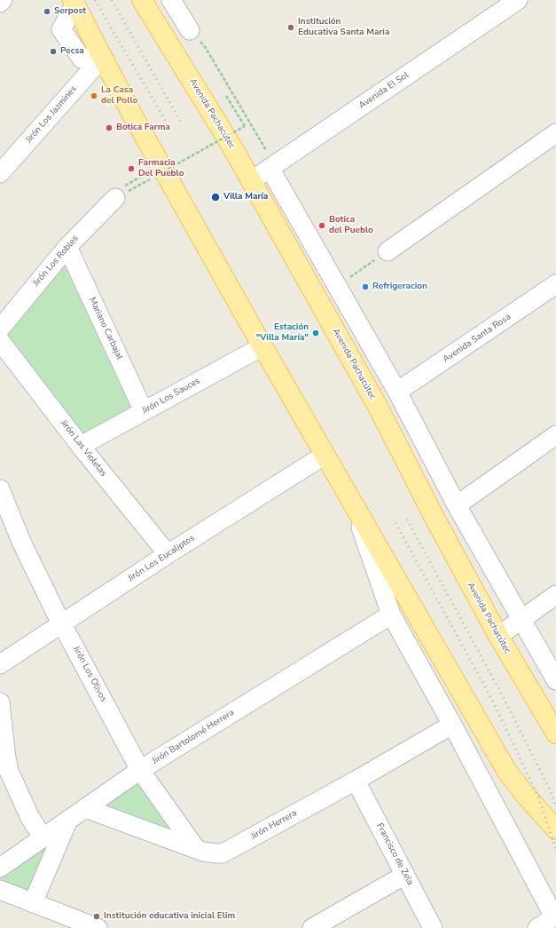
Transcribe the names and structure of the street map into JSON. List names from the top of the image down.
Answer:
{
  "streets": {
    "main road": ["Avenida Pachacútec"],
    "street": [
      "Avenida El Sol",
      "Jirón Los Jazmines",
      "Jirón Los Robles",
      "Mariano Carbajal",
      "Avenida Santa Rosa",
      "Jirón Los Sauces",
      "Jirón Las Violetas",
      "Jirón Los Eucaliptos",
      "Jirón Los Olivos",
      "Jirón Bartolomé Herrera",
      "Jirón Herrera",
      "Francisco de Zela"
    ]
  },
  "crossings": [
    ["Avenida El Sol", "Avenida Pachacútec"],
    ["Jirón Los Robles", "Mariano Carbajal"],
    ["Mariano Carbajal", "Jirón Los Sauces"],
    ["Jirón Los Sauces", "Jirón Las Violetas"],
    ["Jirón Las Violetas", "Jirón Los Eucaliptos"],
    ["Jirón Los Eucaliptos", "Jirón Los Olivos"],
    ["Jirón Los Olivos", "Jirón Bartolomé Herrera"],
    ["Jirón Los Olivos", "Jirón Herrera"],
    ["Jirón Bartolomé Herrera", "Jirón Herrera"],
    ["Jirón Herrera", "Francisco de Zela"]
  ],
  "places": [
    "Serpost",
    "Institución Educativa Santa Maria",
    "Pecsa",
    "La Casa del Pollo",
    "Botica Farma",
    "Farmacia Del Pueblo",
    "Villa María",
    "Botica del Pueblo",
    "Refrigeracion",
    "Estación \"Villa María\"",
    "Institución educativa inicial Elim"
  ]
}
